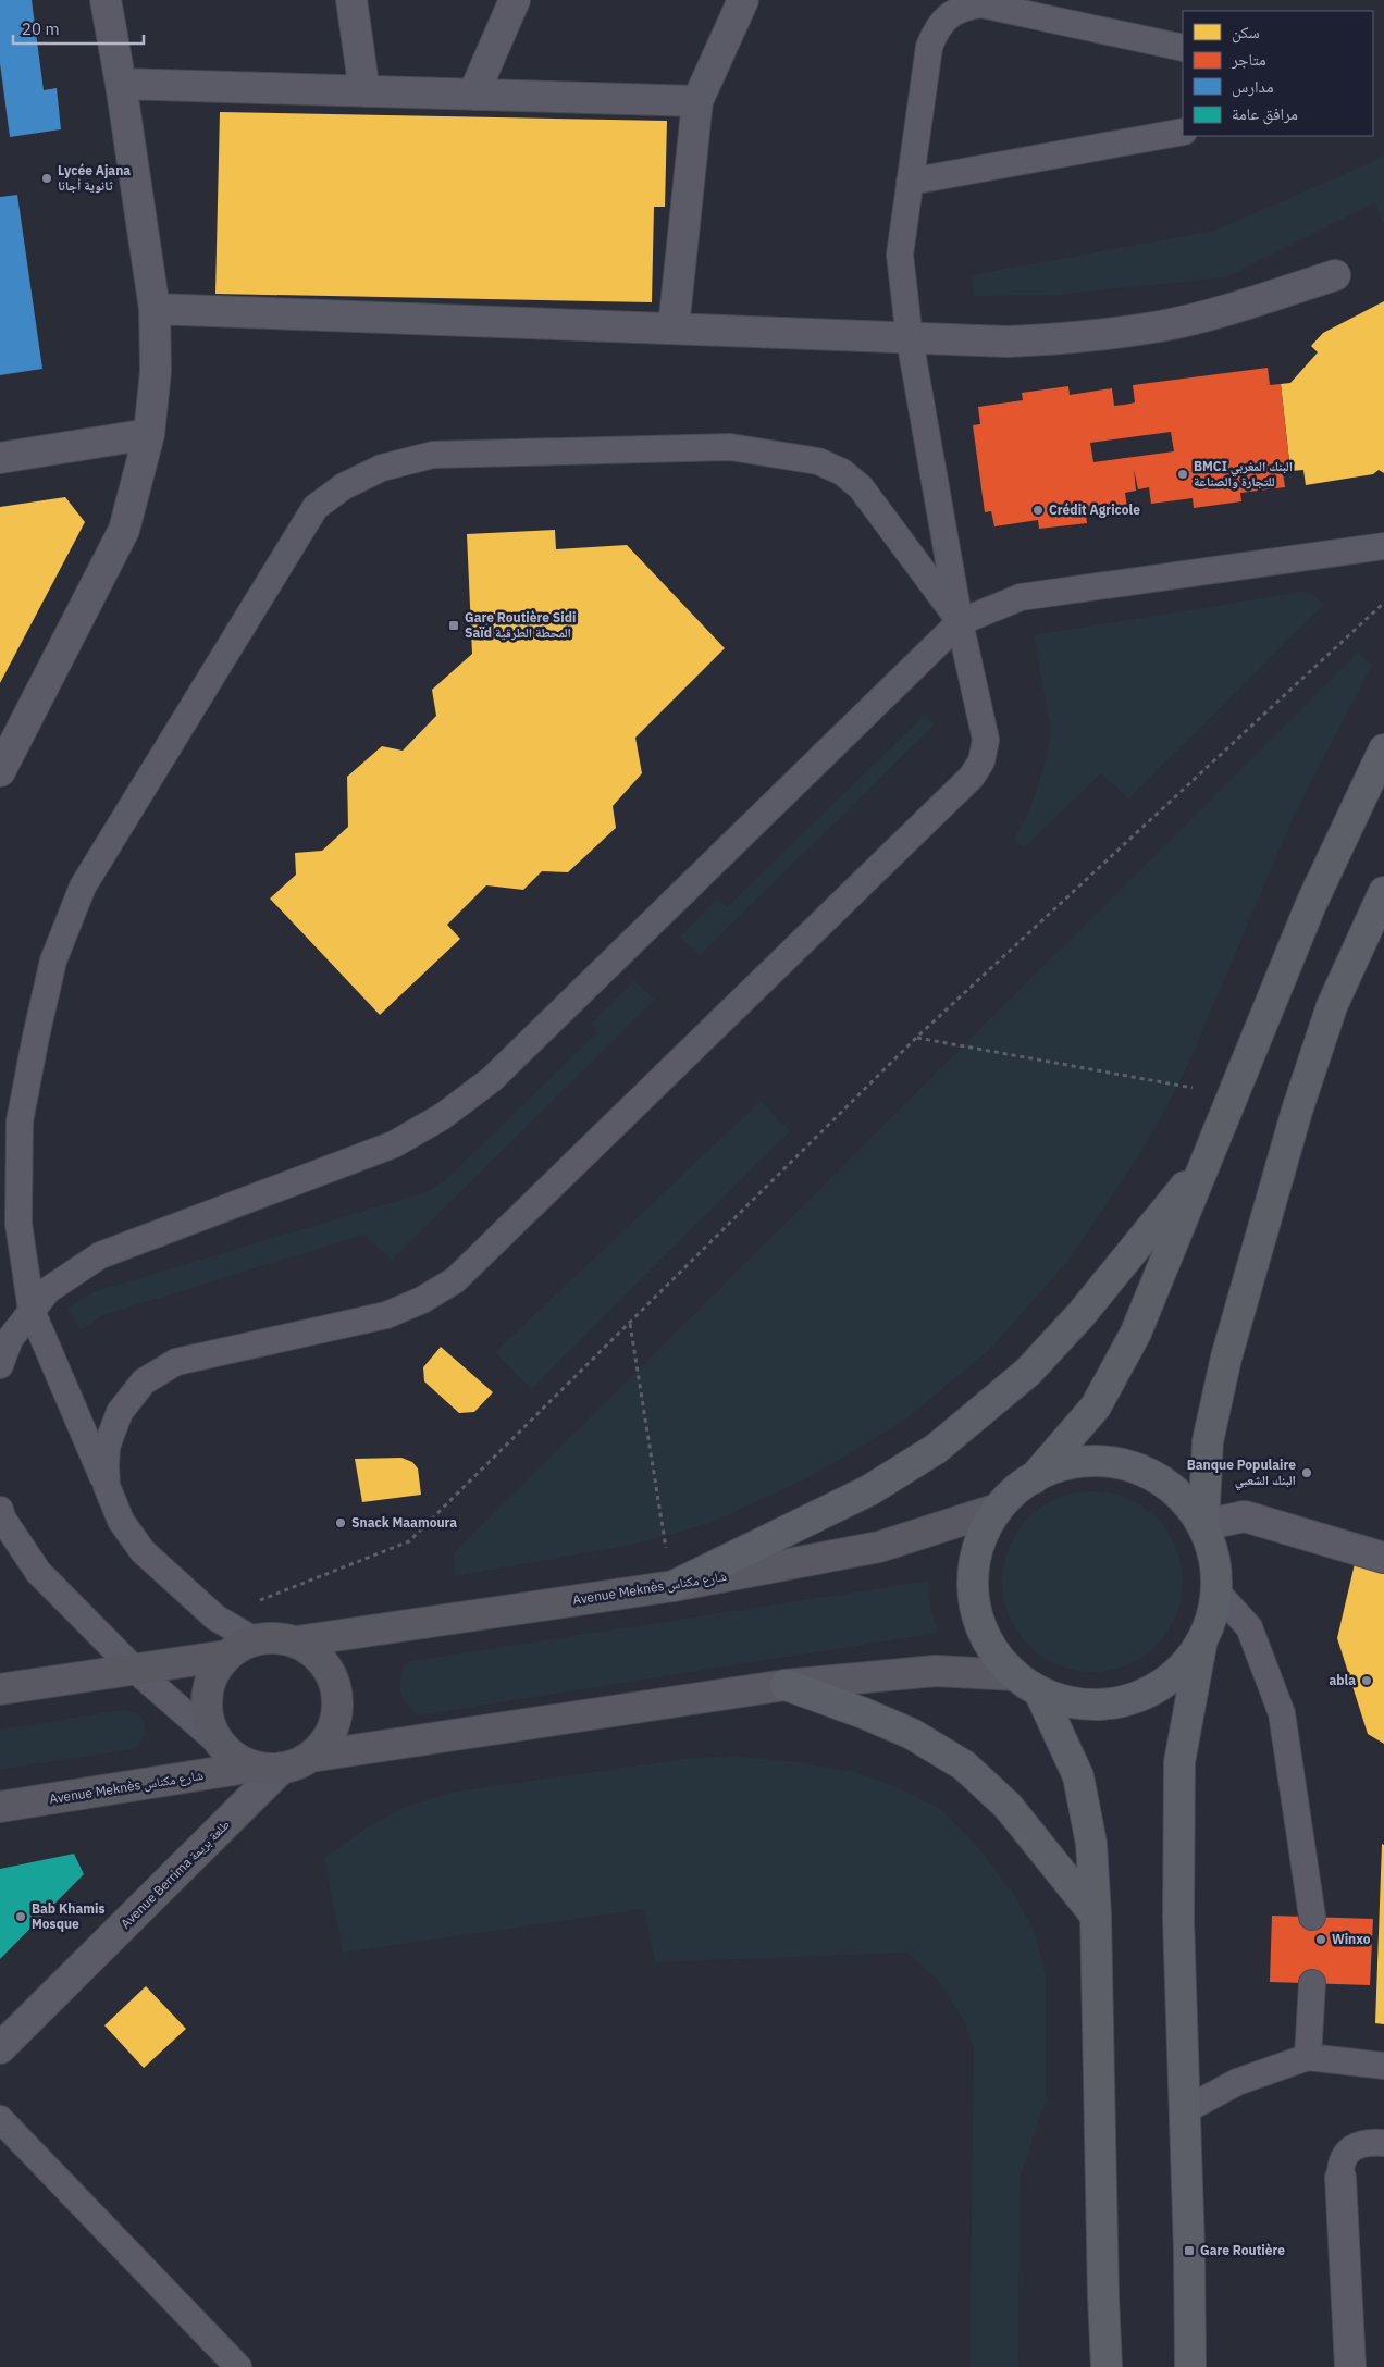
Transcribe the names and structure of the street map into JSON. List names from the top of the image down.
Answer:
{
  "streets": {
    "street": ["Avenue Meknès شارع مكناس", "Avenue Berrima طلعة بريمة"]
  },
  "crossings": [
    ["Avenue Meknès شارع مكناس", "Avenue Berrima طلعة بريمة"]
  ],
  "places": {
    "other": [
      "Lycée Ajana ثانوية أجانا",
      "BMCI البنك المغربي للتجارة والصناعة",
      "Crédit Agricole",
      "Banque Populaire البنك الشعبي",
      "Snack Maamoura",
      "abla",
      "Bab Khamis Mosque",
      "Winxo"
    ],
    "transit": ["Gare Routière Sidi Saïd المحطة الطرقية", "Gare Routière"]
  },
  "legend": [
    "سكن",
    "متاجر",
    "مدارس",
    "مرافق عامة"
  ],
  "scale_bar": "20 m"
}
